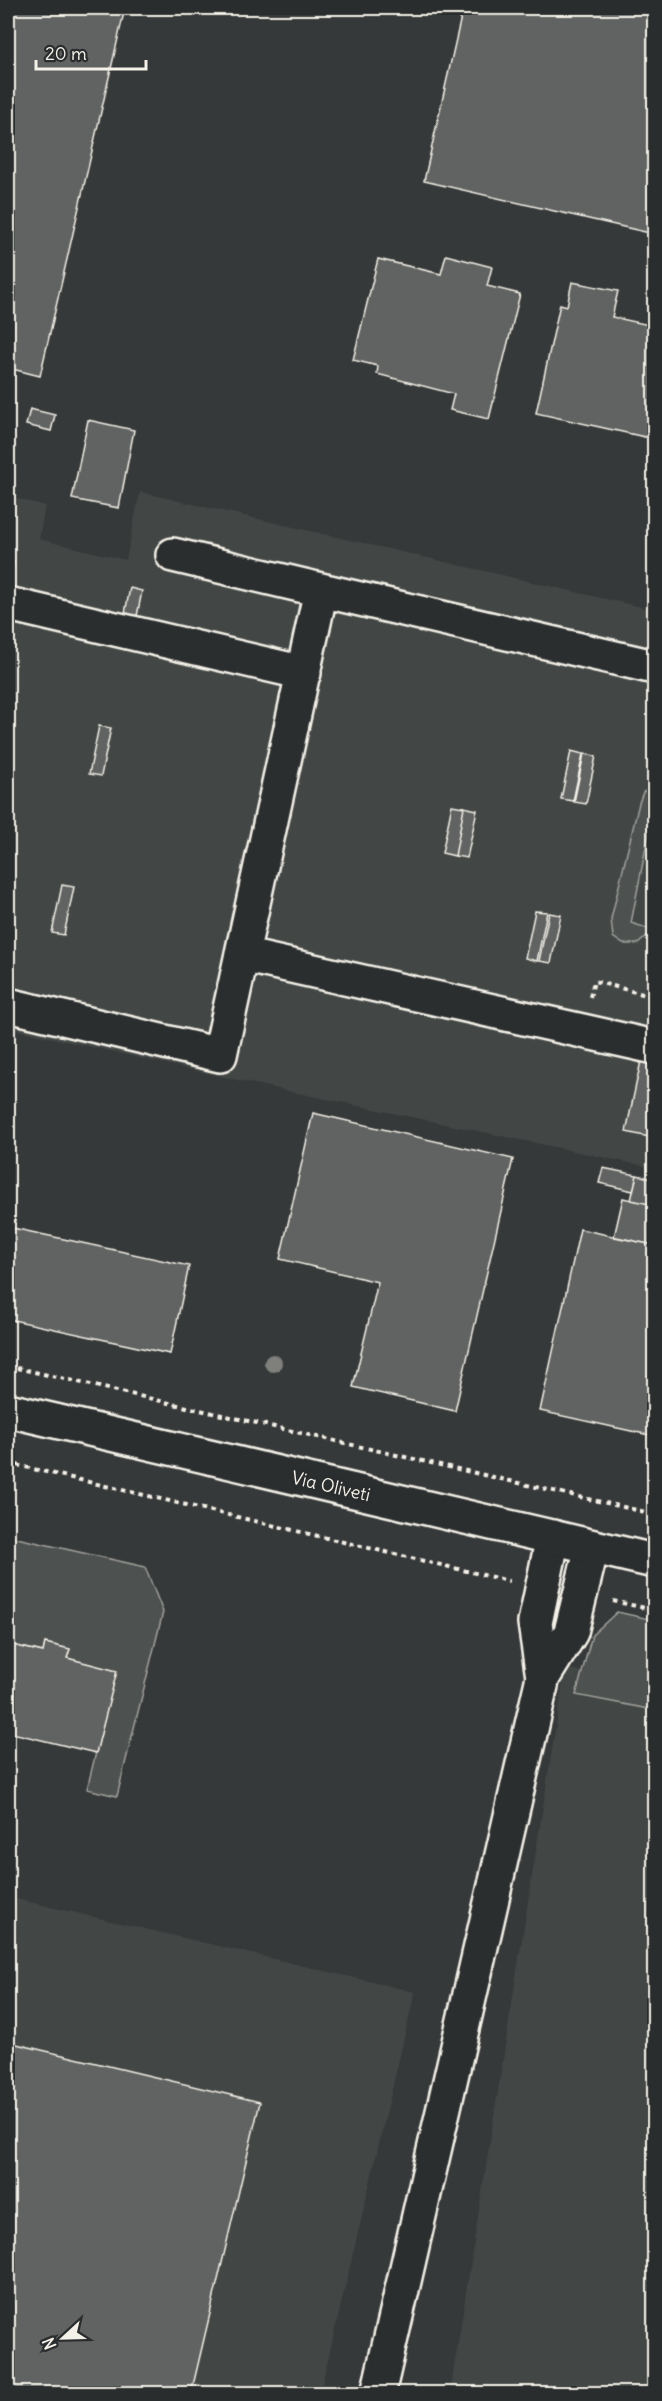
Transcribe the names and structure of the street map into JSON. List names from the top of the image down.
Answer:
{
  "streets": {
    "main road": ["Via Oliveti"]
  },
  "scale_bar": "20 m",
  "north": "left"
}
